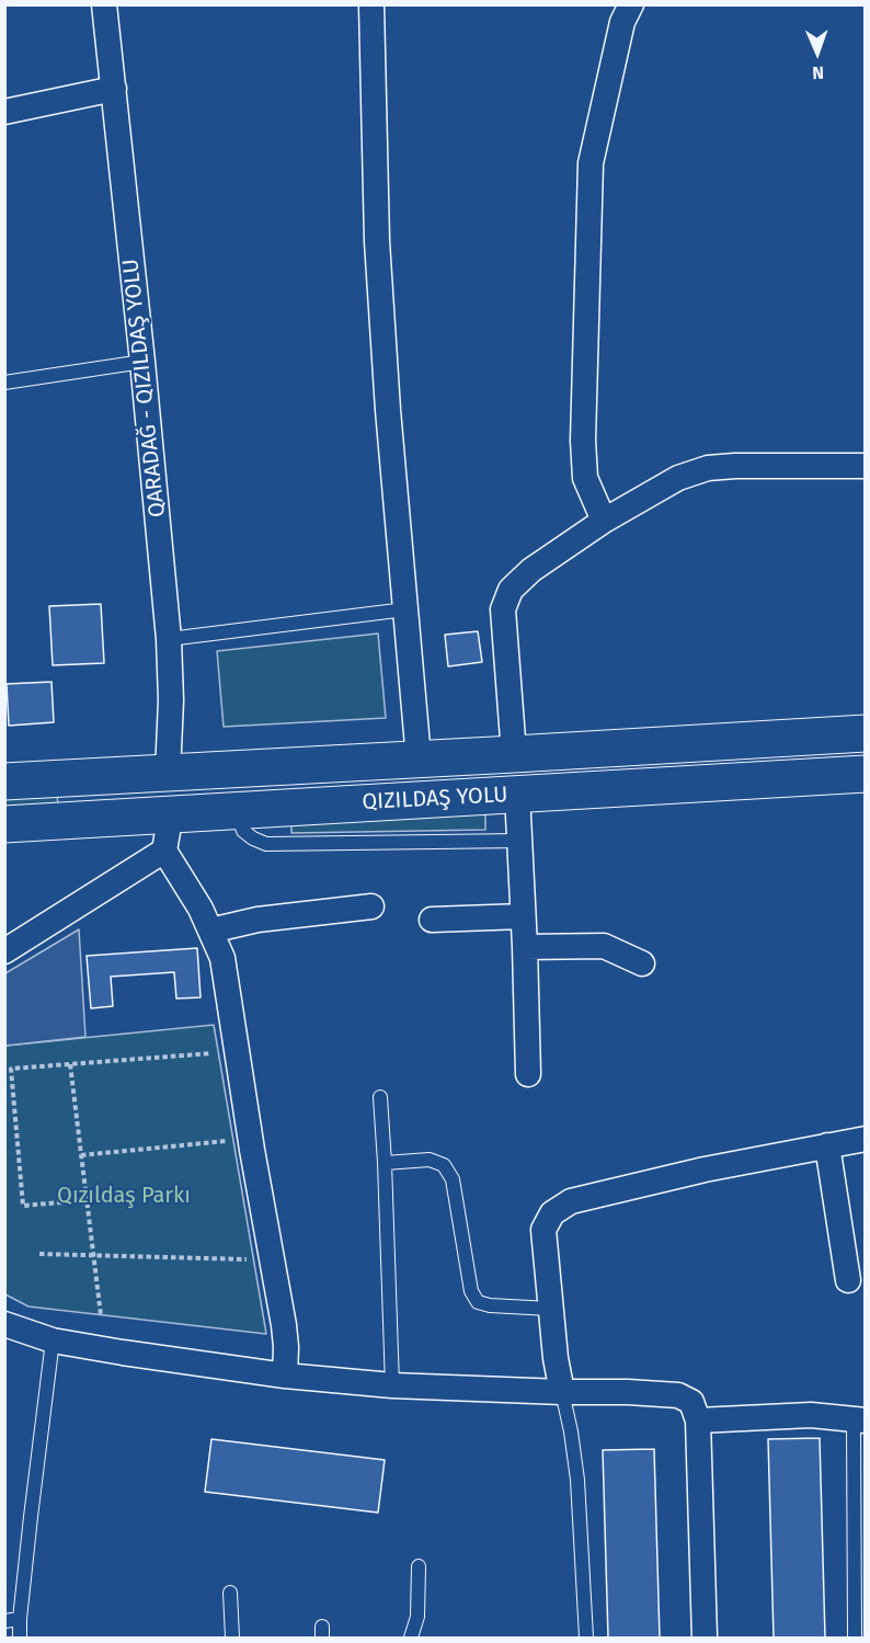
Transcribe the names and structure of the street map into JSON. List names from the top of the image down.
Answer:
{
  "parks": ["Qızıldaş Parkı"],
  "north": "bottom"
}
